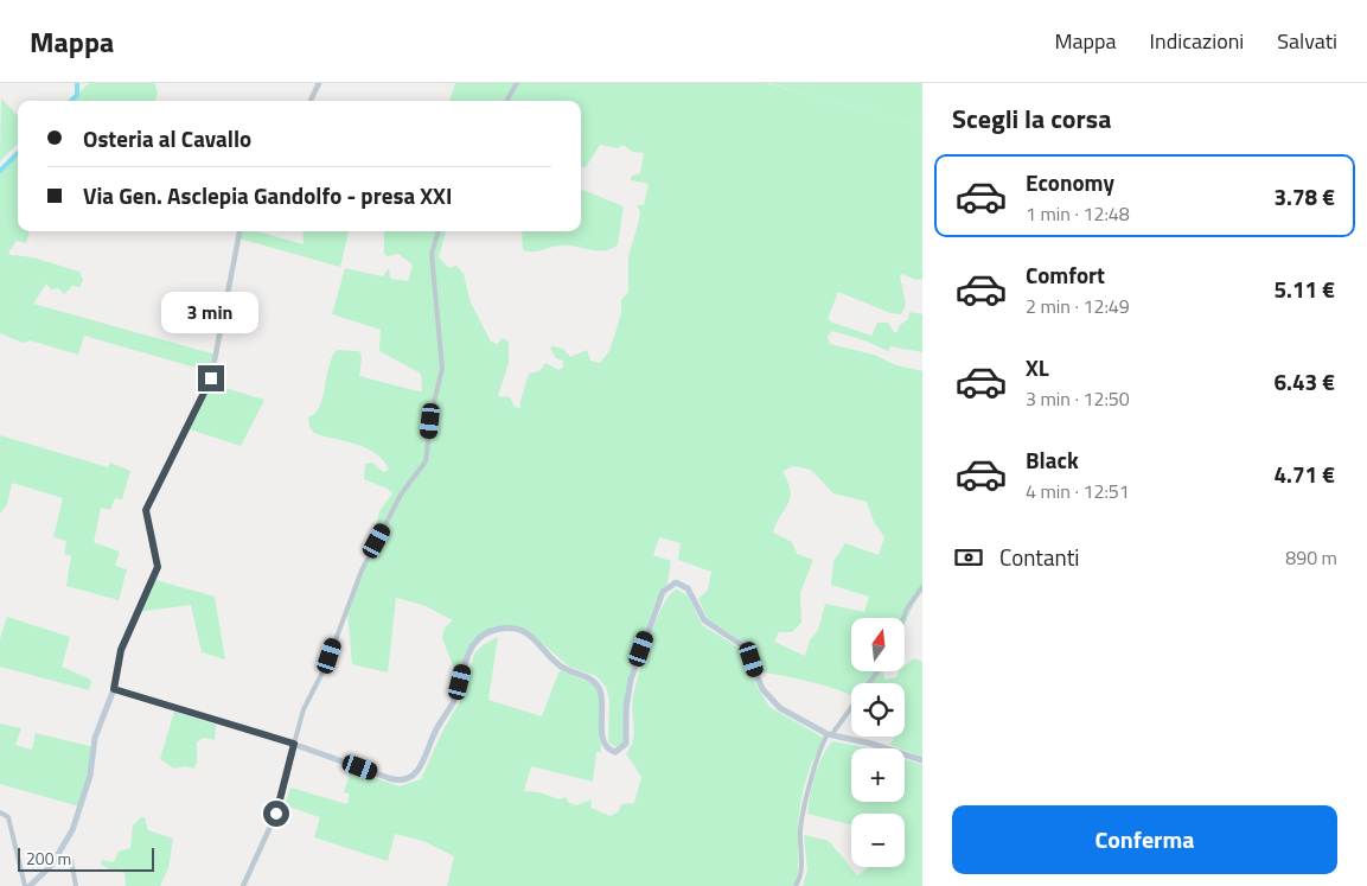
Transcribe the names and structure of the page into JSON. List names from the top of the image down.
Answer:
{
  "scale_bar": "200 m",
  "north": "top",
  "page": {
    "header": "Mappa",
    "nav": ["Mappa", "Indicazioni", "Salvati"],
    "heading": "Scegli la corsa",
    "banner": ["Osteria al Cavallo", "Via Gen. Asclepia Gandolfo - presa XXI"],
    "list": [
      {
        "name": "Economy",
        "note": "1 min · 12:48",
        "value": "3.78 €"
      },
      {
        "name": "Comfort",
        "note": "2 min · 12:49",
        "value": "5.11 €"
      },
      {
        "name": "XL",
        "note": "3 min · 12:50",
        "value": "6.43 €"
      },
      {
        "name": "Black",
        "note": "4 min · 12:51",
        "value": "4.71 €"
      }
    ],
    "bubble": "3 min",
    "pay": ["Contanti", "890 m"],
    "map_buttons": ["+", "−"],
    "buttons": "Conferma",
    "scale": "200 m"
  }
}
